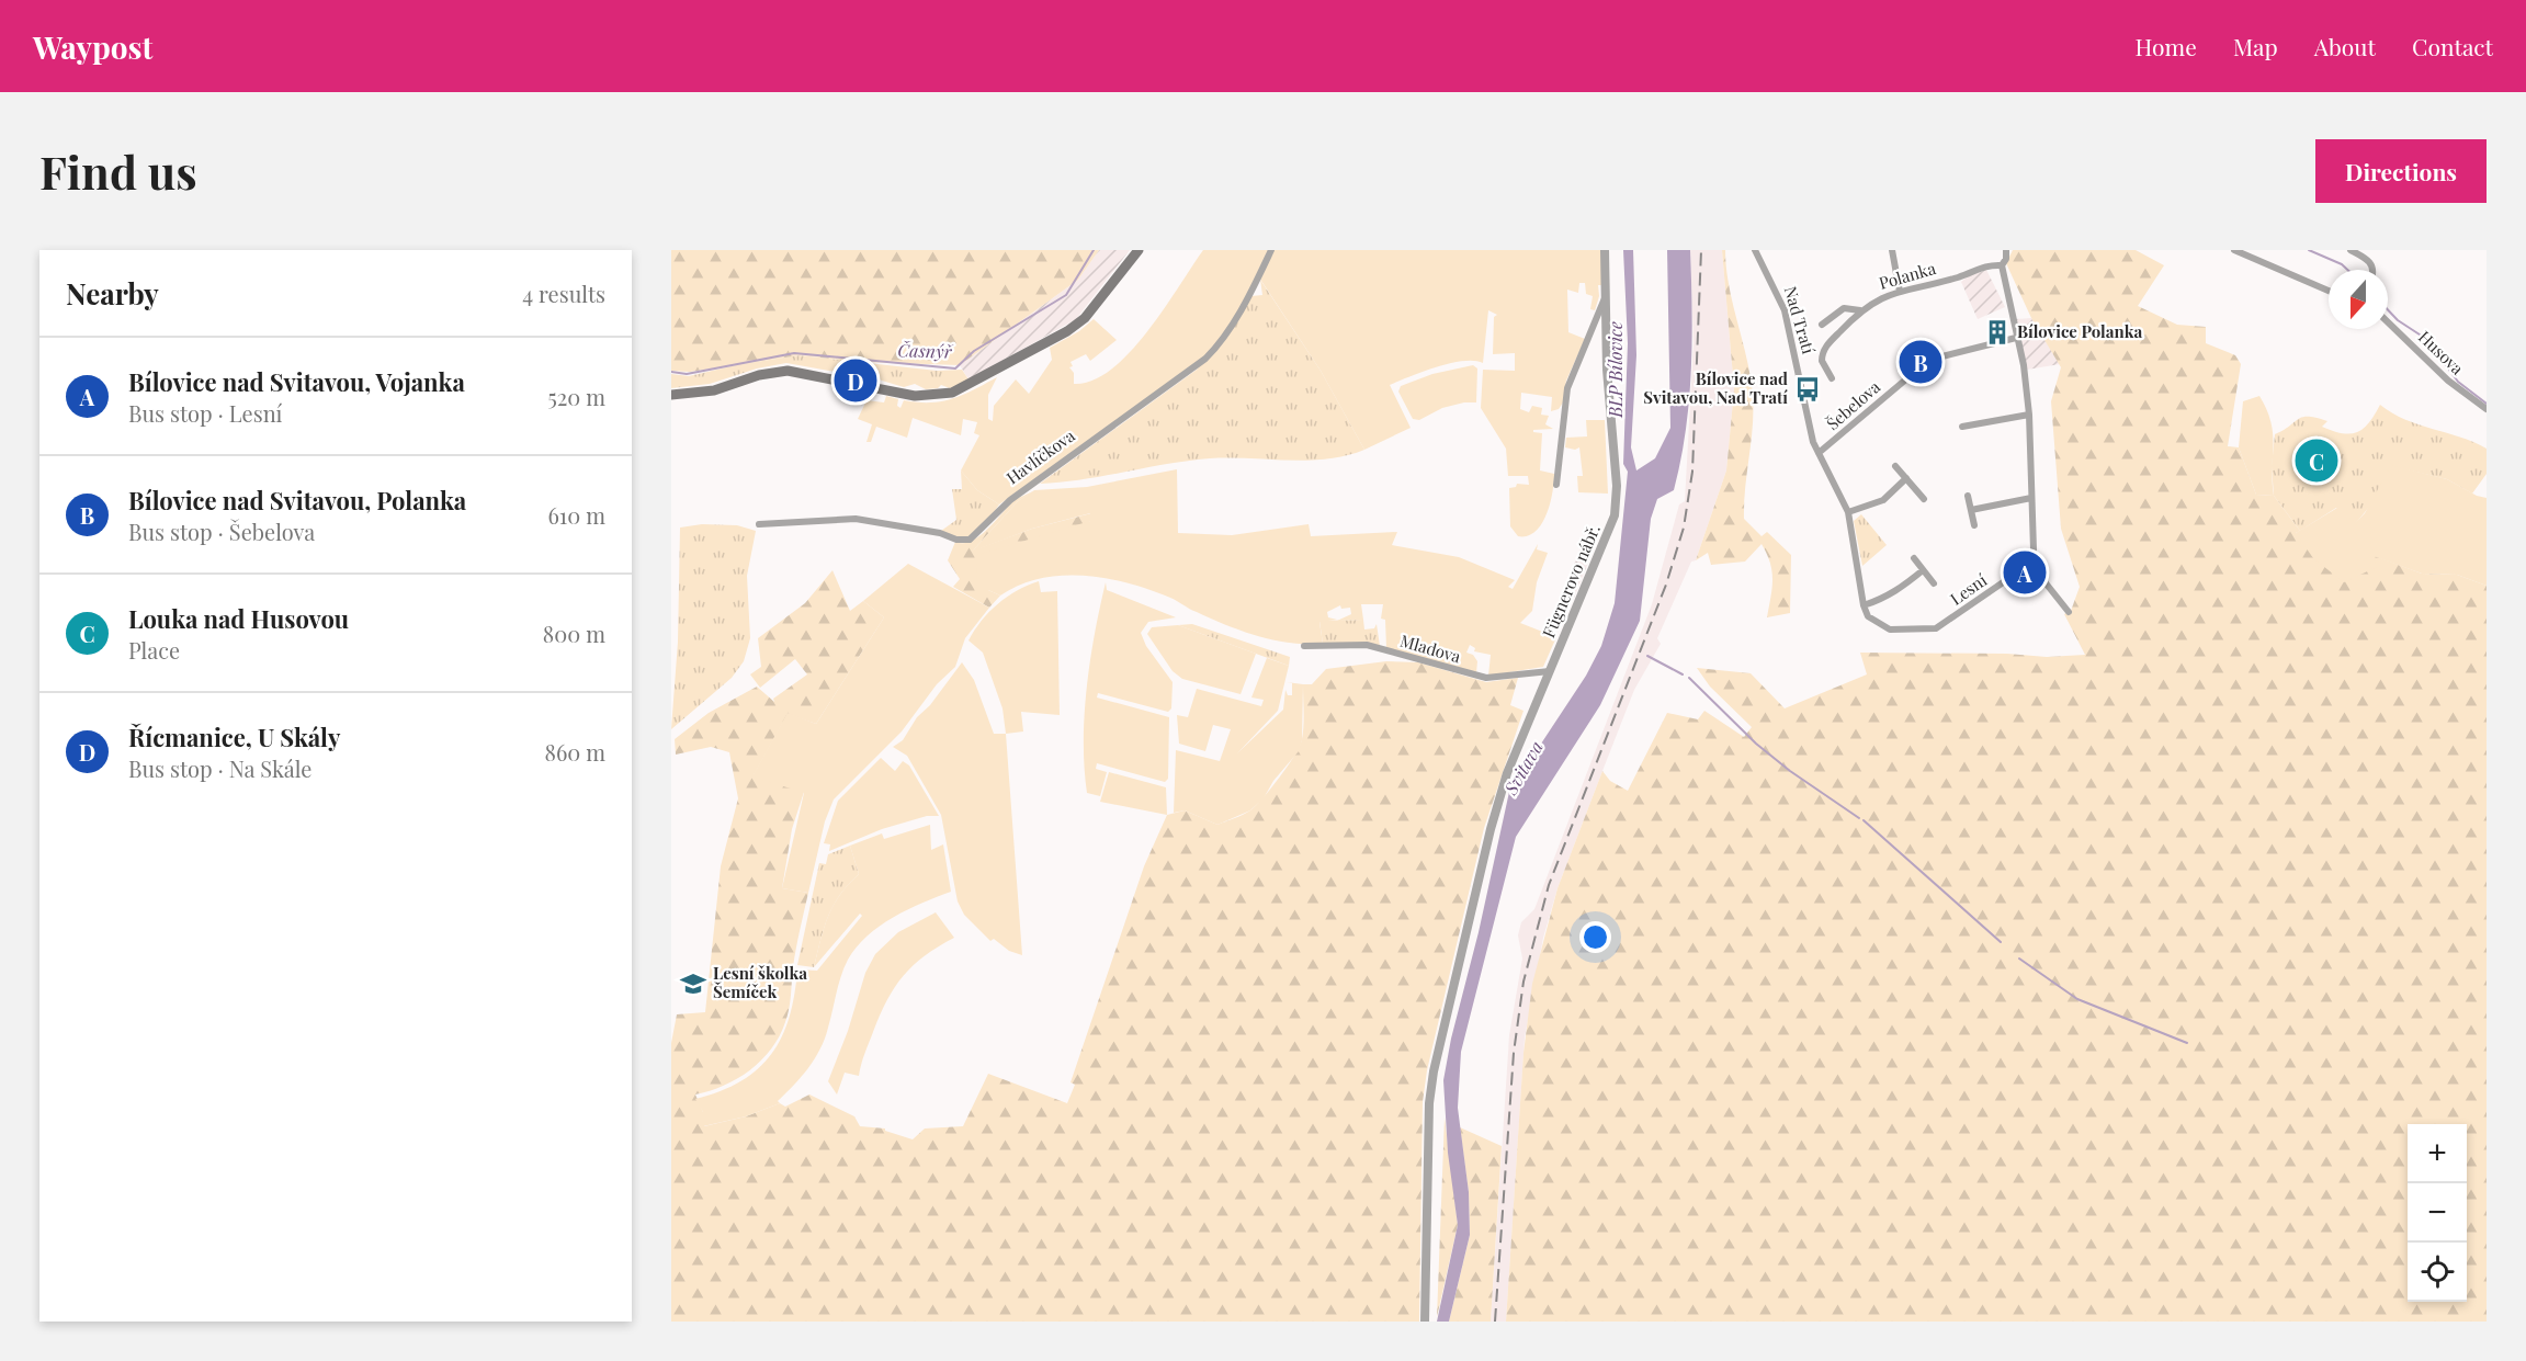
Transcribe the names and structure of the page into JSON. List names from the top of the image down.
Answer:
{
  "streets": {
    "street": [
      "Polanka",
      "Nad Tratí",
      "Husova",
      "Šebelova",
      "Havlíčkova",
      "Fügnerovo nábř.",
      "Lesní",
      "Mladova"
    ]
  },
  "crossings": [
    ["Nad Tratí", "Šebelova"],
    ["Nad Tratí", "Lesní"],
    ["Fügnerovo nábř.", "Mladova"]
  ],
  "water": ["Časnýř", "BLP Bílovice", "Svitava"],
  "places": {
    "building": ["Bílovice Polanka"],
    "bus stop": ["Bílovice nad Svitavou, Nad Tratí"],
    "school or university": ["Lesní školka Šemíček"]
  },
  "north": "bottom",
  "page": {
    "header": "Waypost",
    "nav": [
      "Home",
      "Map",
      "About",
      "Contact"
    ],
    "buttons": "Directions",
    "title": "Find us",
    "heading": ["Nearby", "4 results"],
    "list": [
      {
        "mark": "A",
        "name": "Bílovice nad Svitavou, Vojanka",
        "note": "Bus stop · Lesní",
        "value": "520 m"
      },
      {
        "mark": "B",
        "name": "Bílovice nad Svitavou, Polanka",
        "note": "Bus stop · Šebelova",
        "value": "610 m"
      },
      {
        "mark": "C",
        "name": "Louka nad Husovou",
        "note": "Place",
        "value": "800 m"
      },
      {
        "mark": "D",
        "name": "Řícmanice, U Skály",
        "note": "Bus stop · Na Skále",
        "value": "860 m"
      }
    ],
    "pins": [
      "B",
      "D",
      "C",
      "A"
    ],
    "map_buttons": ["+", "−"]
  }
}
